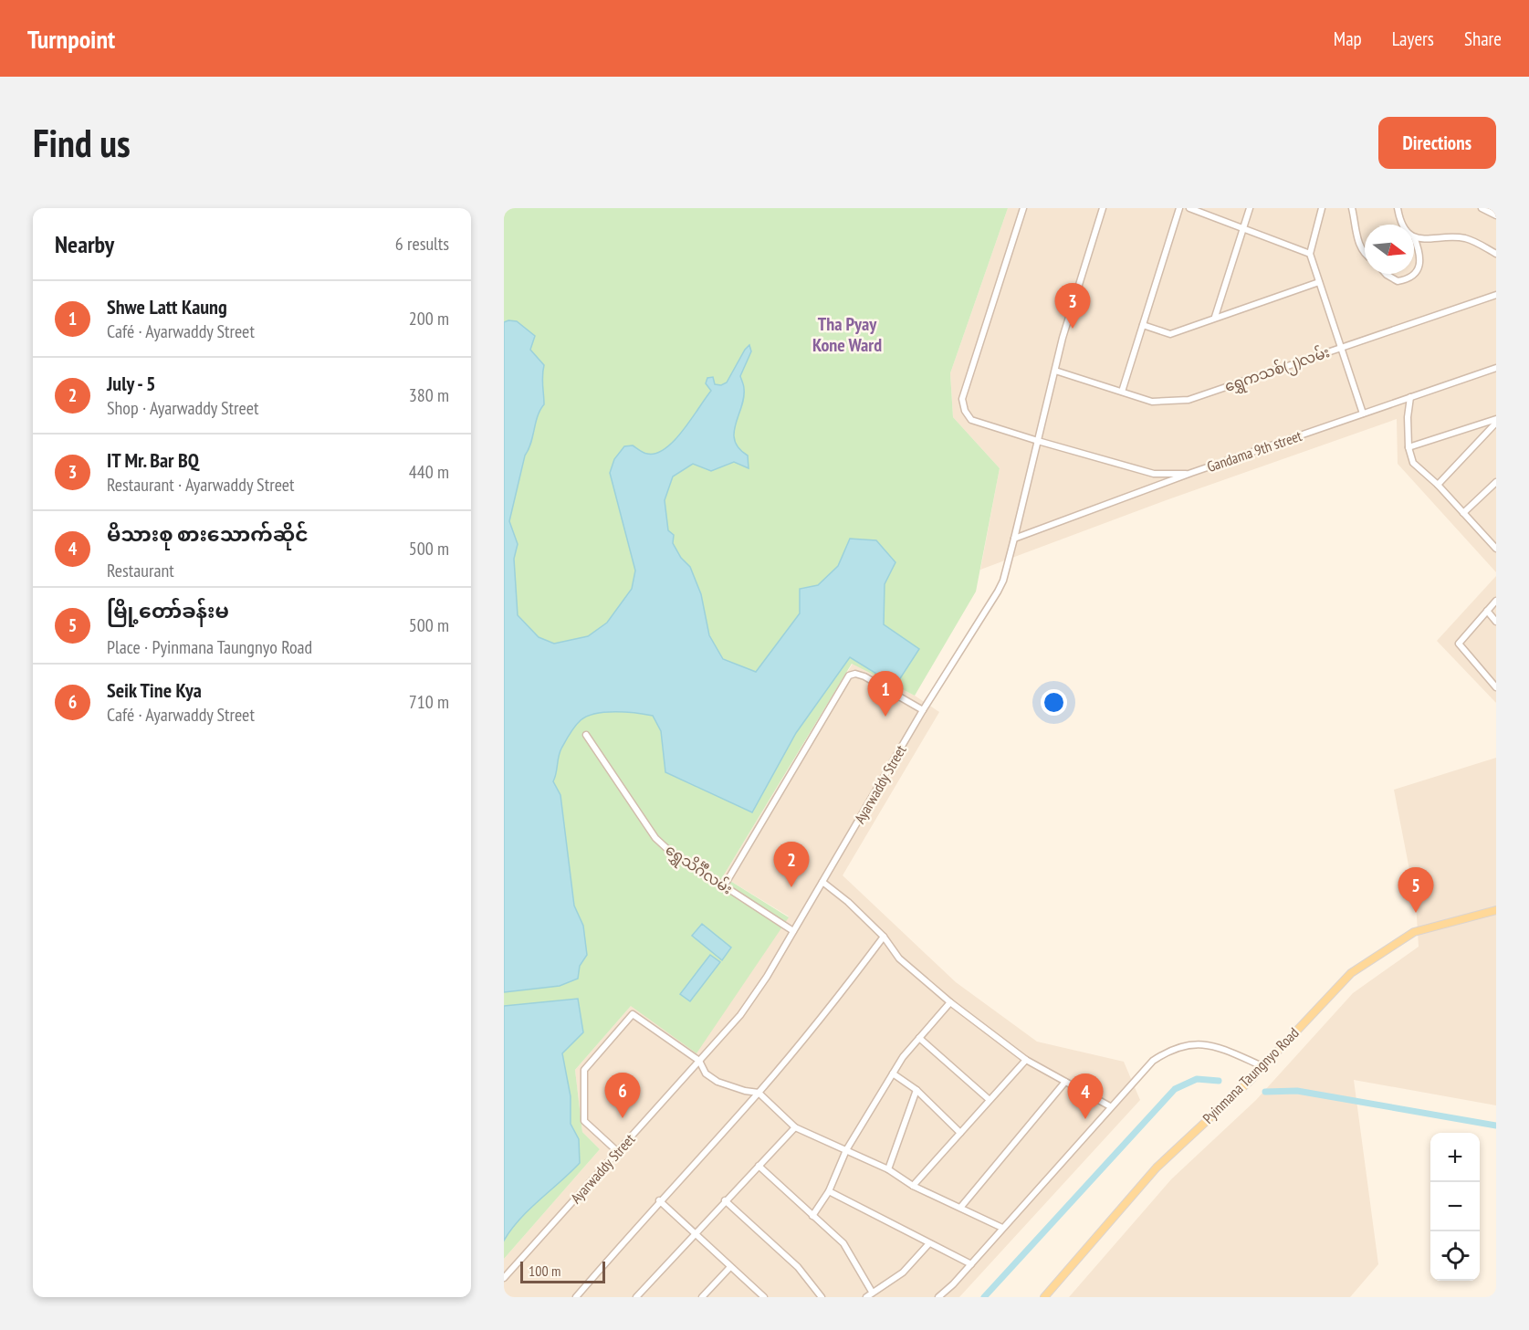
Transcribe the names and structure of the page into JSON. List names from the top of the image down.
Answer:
{
  "streets": {
    "main road": ["Pyinmana Taungnyo Road"],
    "street": [
      "ရွှေကသစ်(၂)လမ်း",
      "Gandama 9th street",
      "Ayarwaddy Street",
      "ရွှေသိင်္ဂီလမ်း"
    ]
  },
  "crossings": [
    ["ရွှေကသစ်(၂)လမ်း", "Ayarwaddy Street"],
    ["Gandama 9th street", "Ayarwaddy Street"],
    ["Ayarwaddy Street", "ရွှေသိင်္ဂီလမ်း"]
  ],
  "districts": ["Tha Pyay Kone Ward"],
  "scale_bar": "100 m",
  "north": "right",
  "page": {
    "header": "Turnpoint",
    "nav": ["Map", "Layers", "Share"],
    "buttons": "Directions",
    "title": "Find us",
    "heading": ["Nearby", "6 results"],
    "list": [
      {
        "mark": "1",
        "name": "Shwe Latt Kaung",
        "note": "Café · Ayarwaddy Street",
        "value": "200 m"
      },
      {
        "mark": "2",
        "name": "July - 5",
        "note": "Shop · Ayarwaddy Street",
        "value": "380 m"
      },
      {
        "mark": "3",
        "name": "IT Mr. Bar BQ",
        "note": "Restaurant · Ayarwaddy Street",
        "value": "440 m"
      },
      {
        "mark": "4",
        "name": "မိသားစု စားသောက်ဆိုင်",
        "note": "Restaurant",
        "value": "500 m"
      },
      {
        "mark": "5",
        "name": "မြို့တော်ခန်းမ",
        "note": "Place · Pyinmana Taungnyo Road",
        "value": "500 m"
      },
      {
        "mark": "6",
        "name": "Seik Tine Kya",
        "note": "Café · Ayarwaddy Street",
        "value": "710 m"
      }
    ],
    "pins": [
      "3",
      "1",
      "2",
      "5",
      "6",
      "4"
    ],
    "map_buttons": ["+", "−"],
    "scale": "100 m"
  }
}
